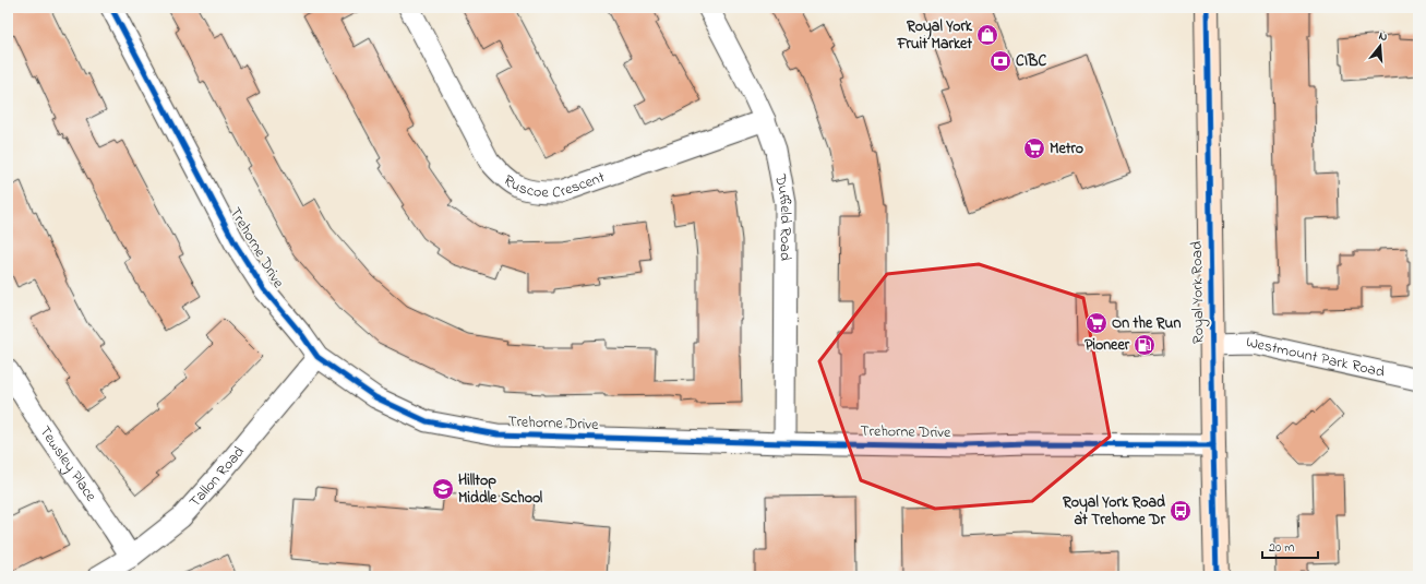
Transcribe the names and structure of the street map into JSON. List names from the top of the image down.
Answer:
{
  "streets": {
    "main road": ["Royal York Road"],
    "street": [
      "Ruscoe Crescent",
      "Duffield Road",
      "Trehorne Drive",
      "Westmount Park Road",
      "Tewsley Place",
      "Tallon Road"
    ]
  },
  "crossings": [
    ["Ruscoe Crescent", "Duffield Road"],
    ["Duffield Road", "Trehorne Drive"],
    ["Trehorne Drive", "Royal York Road"],
    ["Trehorne Drive", "Tallon Road"],
    ["Royal York Road", "Westmount Park Road"],
    ["Tewsley Place", "Tallon Road"]
  ],
  "places": {
    "shop": ["Royal York Fruit Market"],
    "bank": ["CIBC"],
    "supermarket": ["Metro", "On the Run"],
    "fuel station": ["Pioneer"],
    "school or university": ["Hilltop Middle School"],
    "bus stop": ["Royal York Road at Trehome Dr"]
  },
  "scale_bar": "20 m",
  "north": "top"
}
